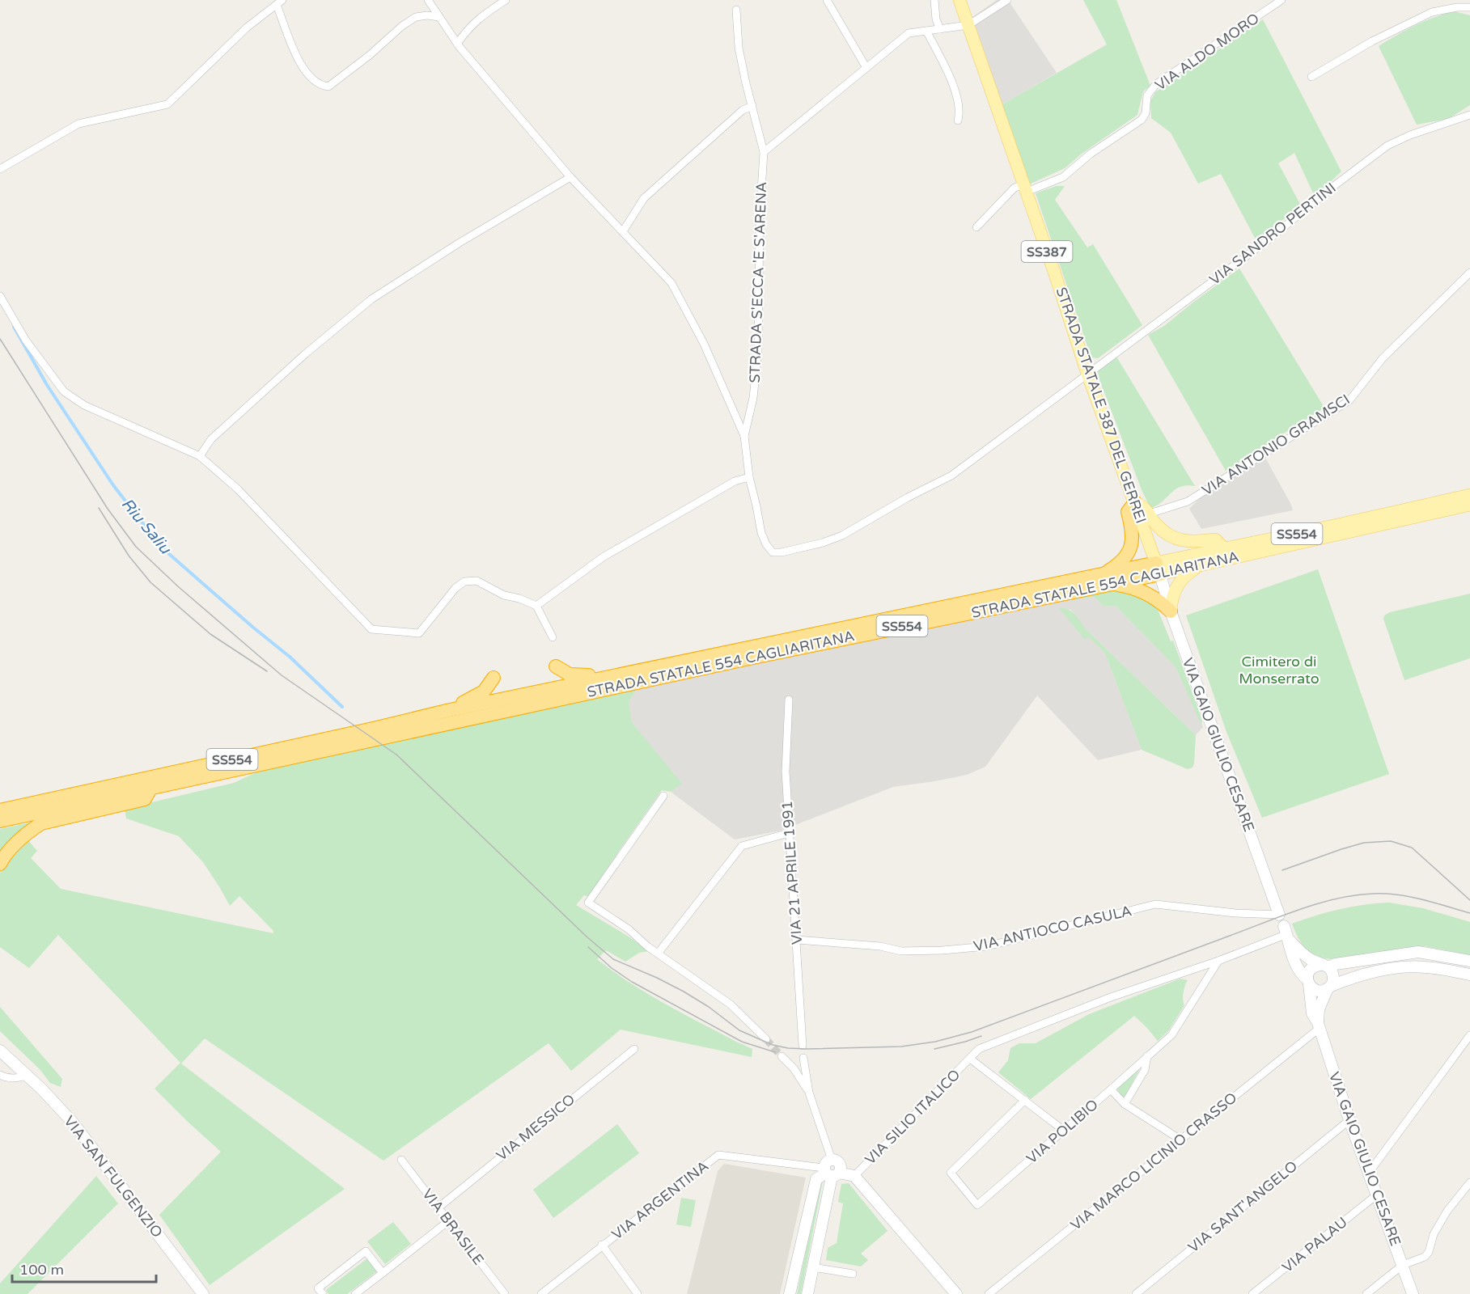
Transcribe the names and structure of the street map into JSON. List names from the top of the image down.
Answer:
{
  "streets": {
    "highway": ["SS554", "STRADA STATALE 554 CAGLIARITANA"],
    "main road": ["SS387", "STRADA STATALE 387 DEL GERREI"],
    "street": [
      "VIA ALDO MORO",
      "VIA SANDRO PERTINI",
      "STRADA S'ECCA 'E S'ARENA",
      "VIA ANTONIO GRAMSCI",
      "VIA GAIO GIULIO CESARE",
      "VIA 21 APRILE 1991",
      "VIA ANTIOCO CASULA",
      "VIA SILIO ITALICO",
      "VIA MESSICO",
      "VIA POLIBIO",
      "VIA MARCO LICINIO CRASSO",
      "VIA SAN FULGENZIO",
      "VIA ARGENTINA",
      "VIA SANT'ANGELO",
      "VIA BRASILE",
      "VIA PALAU"
    ]
  },
  "crossings": [
    ["VIA ALDO MORO", "STRADA STATALE 387 DEL GERREI"],
    ["VIA SANDRO PERTINI", "STRADA S'ECCA 'E S'ARENA"],
    ["VIA SANDRO PERTINI", "STRADA STATALE 387 DEL GERREI"],
    ["STRADA STATALE 387 DEL GERREI", "STRADA STATALE 554 CAGLIARITANA"],
    ["STRADA STATALE 387 DEL GERREI", "VIA GAIO GIULIO CESARE"],
    ["STRADA STATALE 554 CAGLIARITANA", "VIA GAIO GIULIO CESARE"],
    ["VIA GAIO GIULIO CESARE", "VIA ANTIOCO CASULA"],
    ["VIA GAIO GIULIO CESARE", "VIA MARCO LICINIO CRASSO"],
    ["VIA GAIO GIULIO CESARE", "VIA SANT'ANGELO"],
    ["VIA GAIO GIULIO CESARE", "VIA PALAU"],
    ["VIA 21 APRILE 1991", "VIA ANTIOCO CASULA"],
    ["VIA SILIO ITALICO", "VIA POLIBIO"],
    ["VIA MESSICO", "VIA BRASILE"]
  ],
  "water": ["Riu Saliu"],
  "parks": ["Cimitero di Monserrato"],
  "scale_bar": "100 m"
}
